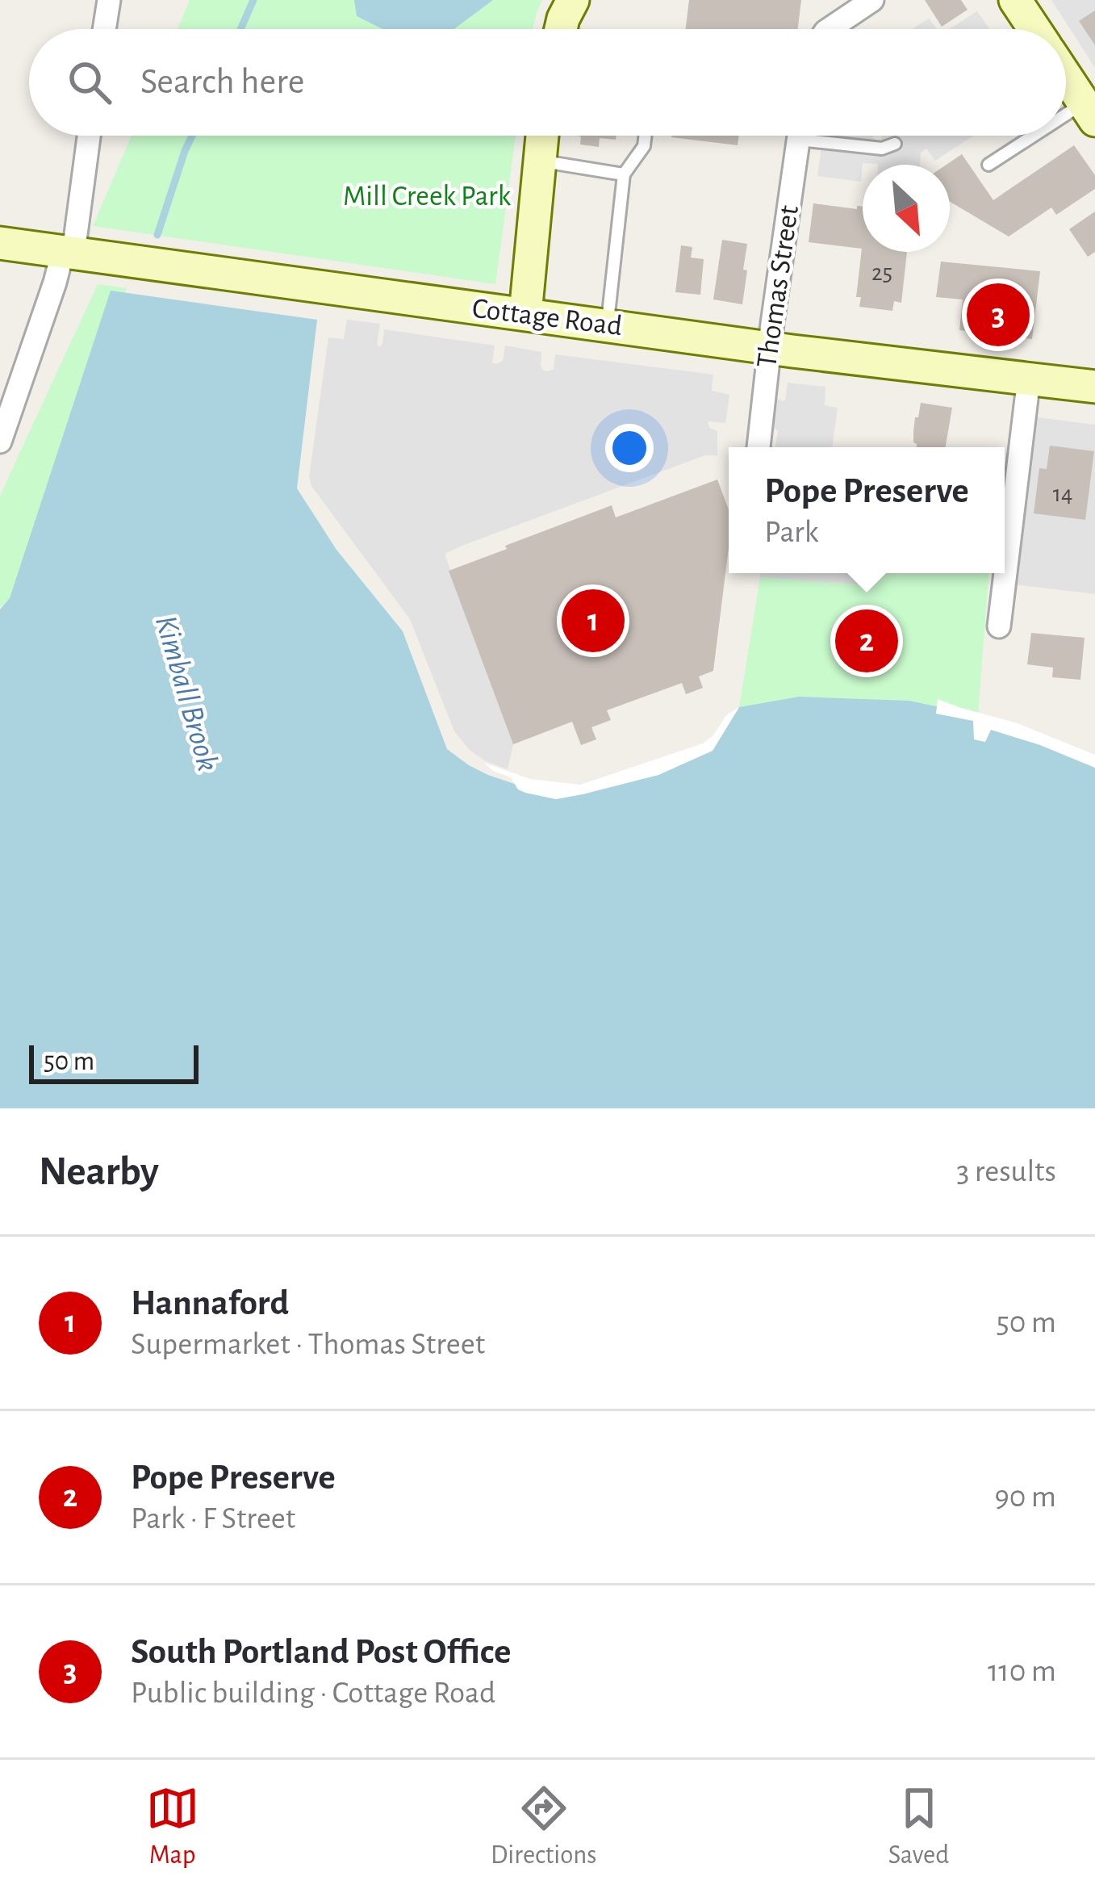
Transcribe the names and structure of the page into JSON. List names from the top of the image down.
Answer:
{
  "streets": {
    "street": ["Thomas Street", "Cottage Road"]
  },
  "crossings": [
    ["Thomas Street", "Cottage Road"]
  ],
  "water": ["Kimball Brook"],
  "parks": ["Mill Creek Park"],
  "house_numbers": ["25", "14"],
  "scale_bar": "50 m",
  "north": "bottom right",
  "page": {
    "search": "Search here",
    "pins": ["3", "1", "2"],
    "popup": ["Pope Preserve", "Park"],
    "scale": "50 m",
    "heading": ["Nearby", "3 results"],
    "list": [
      {
        "mark": "1",
        "name": "Hannaford",
        "note": "Supermarket · Thomas Street",
        "value": "50 m"
      },
      {
        "mark": "2",
        "name": "Pope Preserve",
        "note": "Park · F Street",
        "value": "90 m"
      },
      {
        "mark": "3",
        "name": "South Portland Post Office",
        "note": "Public building · Cottage Road",
        "value": "110 m"
      }
    ],
    "nav": ["Map", "Directions", "Saved"]
  }
}
